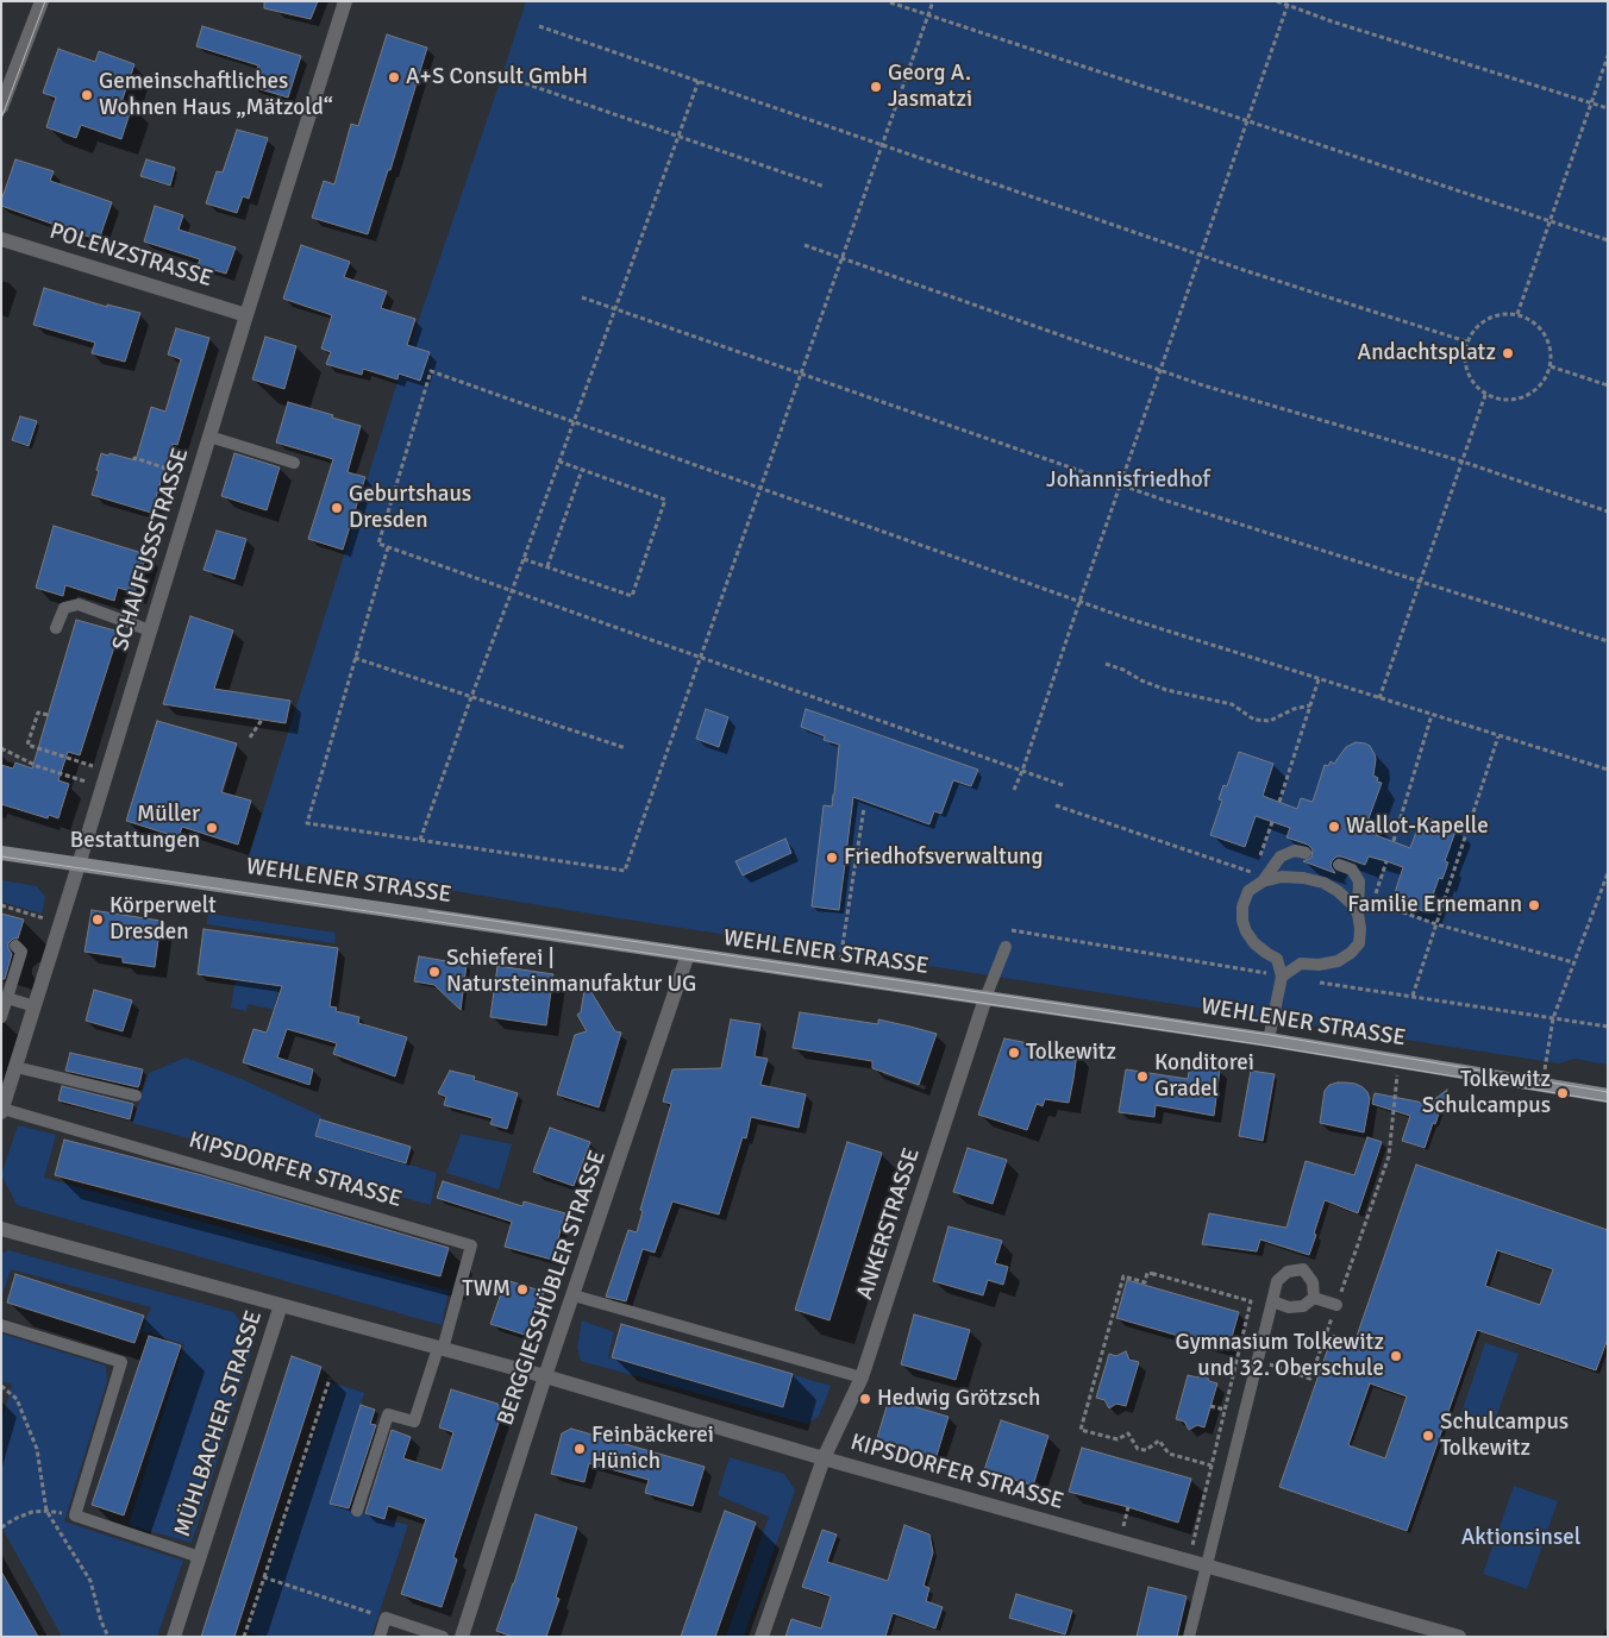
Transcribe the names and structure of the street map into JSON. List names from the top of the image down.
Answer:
{
  "streets": {
    "main road": ["WEHLENER STRASSE"],
    "street": [
      "POLENZSTRASSE",
      "SCHAUFUSSSTRASSE",
      "KIPSDORFER STRASSE",
      "ANKERSTRASSE",
      "BERGGIESSHÜBLER STRASSE",
      "MÜHLBACHER STRASSE"
    ]
  },
  "crossings": [
    ["POLENZSTRASSE", "SCHAUFUSSSTRASSE"],
    ["SCHAUFUSSSTRASSE", "WEHLENER STRASSE"],
    ["SCHAUFUSSSTRASSE", "KIPSDORFER STRASSE"],
    ["WEHLENER STRASSE", "ANKERSTRASSE"],
    ["WEHLENER STRASSE", "BERGGIESSHÜBLER STRASSE"],
    ["KIPSDORFER STRASSE", "ANKERSTRASSE"],
    ["KIPSDORFER STRASSE", "BERGGIESSHÜBLER STRASSE"],
    ["KIPSDORFER STRASSE", "MÜHLBACHER STRASSE"]
  ],
  "parks": ["Johannisfriedhof", "Aktionsinsel"],
  "places": [
    "A+S Consult GmbH",
    "Georg A. Jasmatzi",
    "Gemeinschaftliches Wohnen Haus „Mätzold“",
    "Andachtsplatz",
    "Geburtshaus Dresden",
    "Wallot-Kapelle",
    "Müller Bestattungen",
    "Friedhofsverwaltung",
    "Familie Ernemann",
    "Körperwelt Dresden",
    "Schieferei | Natursteinmanufaktur UG",
    "Tolkewitz",
    "Konditorei Gradel",
    "Tolkewitz Schulcampus",
    "TWM",
    "Gymnasium Tolkewitz und 32. Oberschule",
    "Hedwig Grötzsch",
    "Schulcampus Tolkewitz",
    "Feinbäckerei Hünich"
  ]
}
